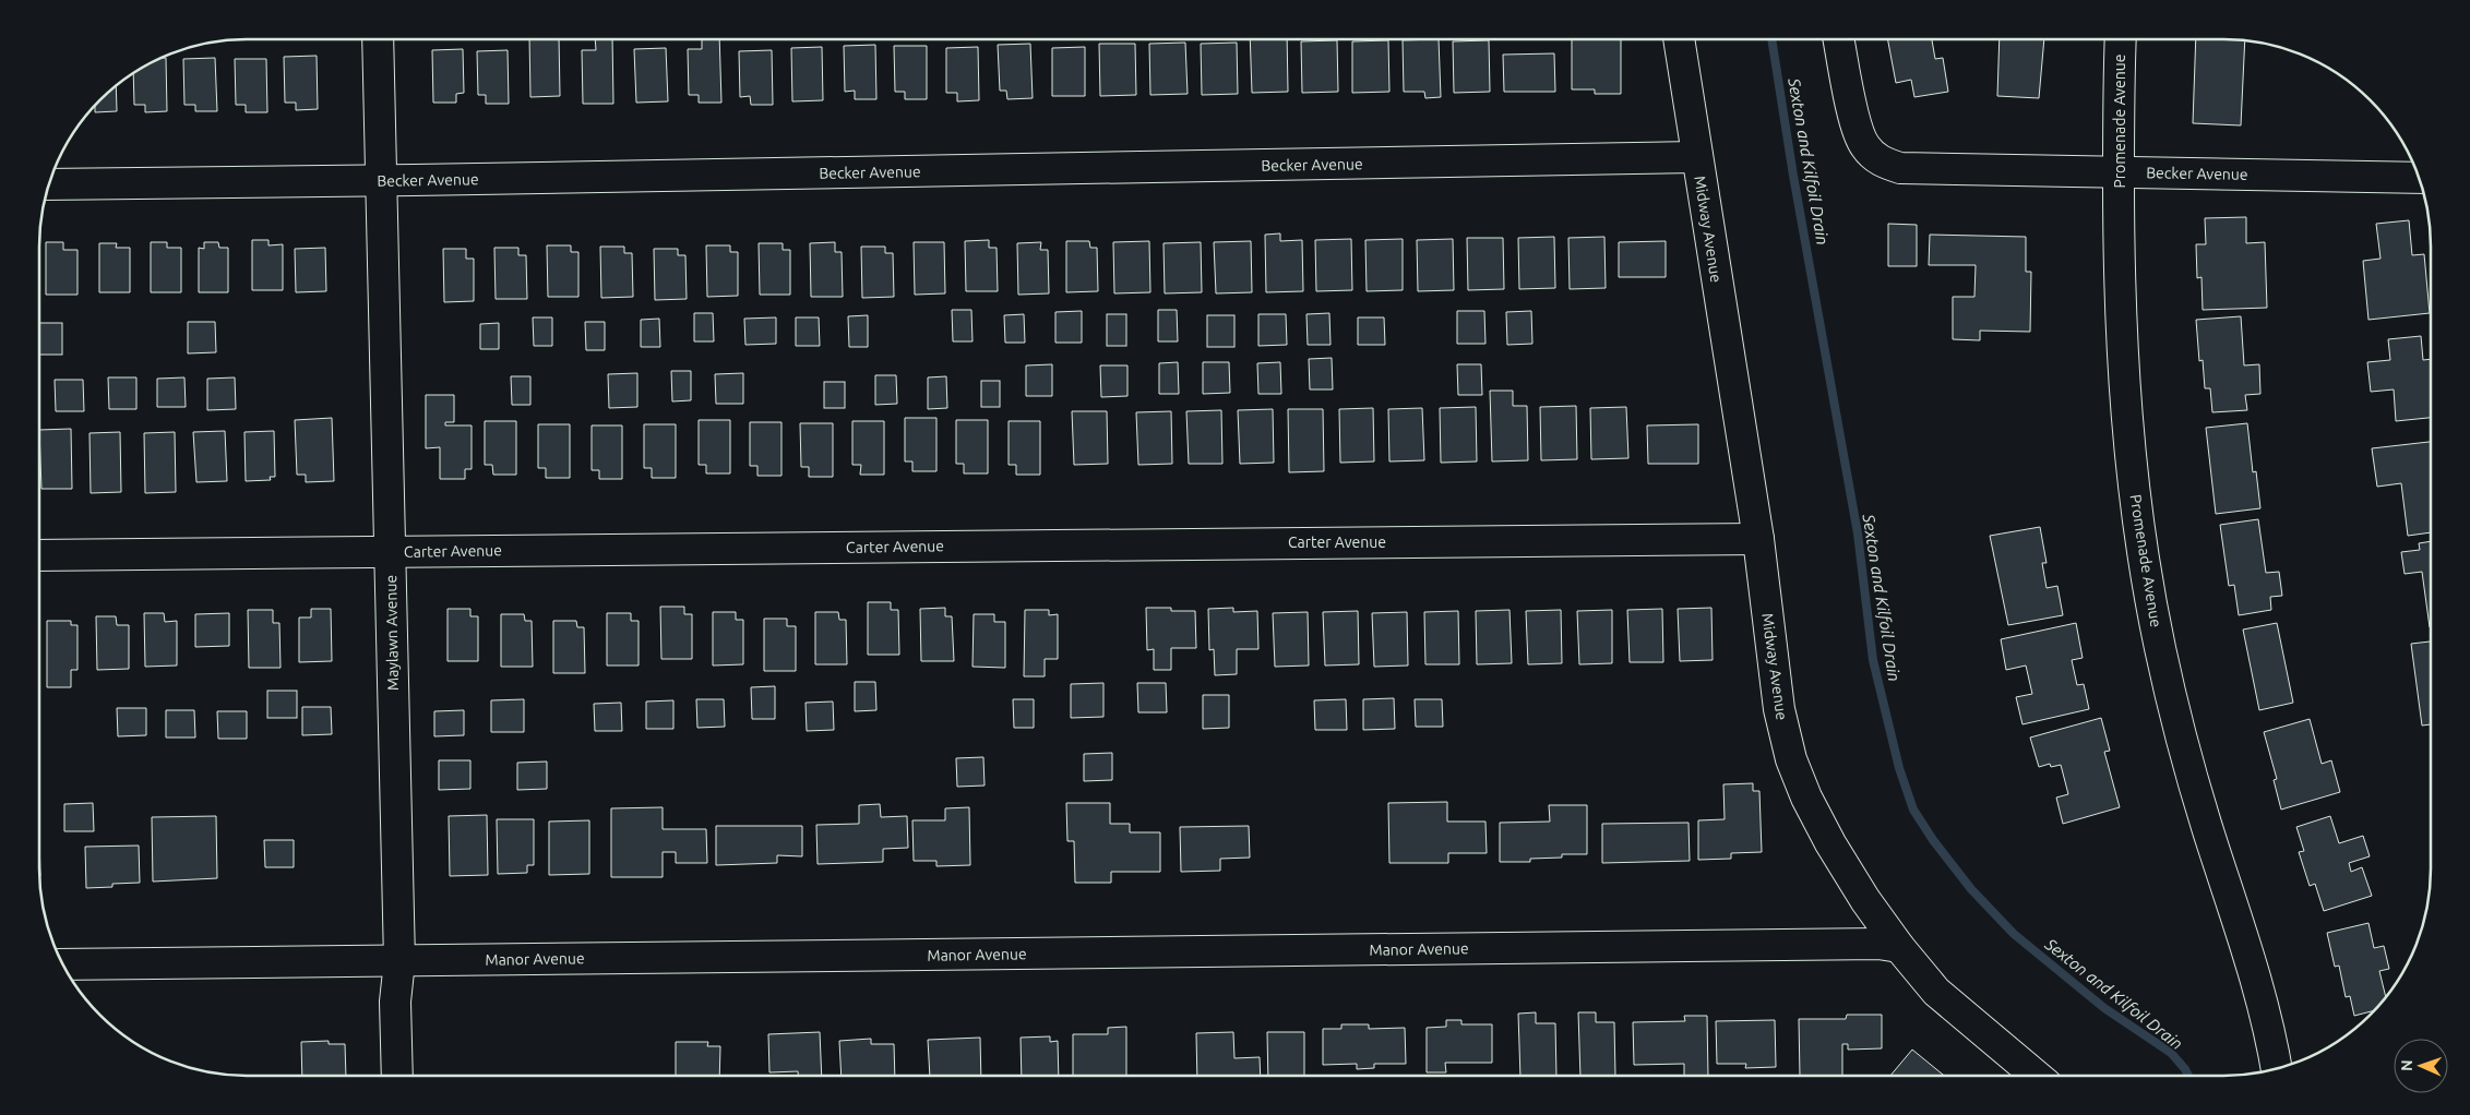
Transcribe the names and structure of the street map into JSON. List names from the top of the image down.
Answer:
{
  "streets": {
    "street": [
      "Promenade Avenue",
      "Becker Avenue",
      "Midway Avenue",
      "Carter Avenue",
      "Maylawn Avenue",
      "Manor Avenue"
    ]
  },
  "crossings": [
    ["Promenade Avenue", "Becker Avenue"],
    ["Becker Avenue", "Midway Avenue"],
    ["Becker Avenue", "Maylawn Avenue"],
    ["Midway Avenue", "Carter Avenue"],
    ["Midway Avenue", "Manor Avenue"],
    ["Carter Avenue", "Maylawn Avenue"],
    ["Maylawn Avenue", "Manor Avenue"]
  ],
  "water": ["Sexton and Kilfoil Drain"],
  "north": "left"
}
